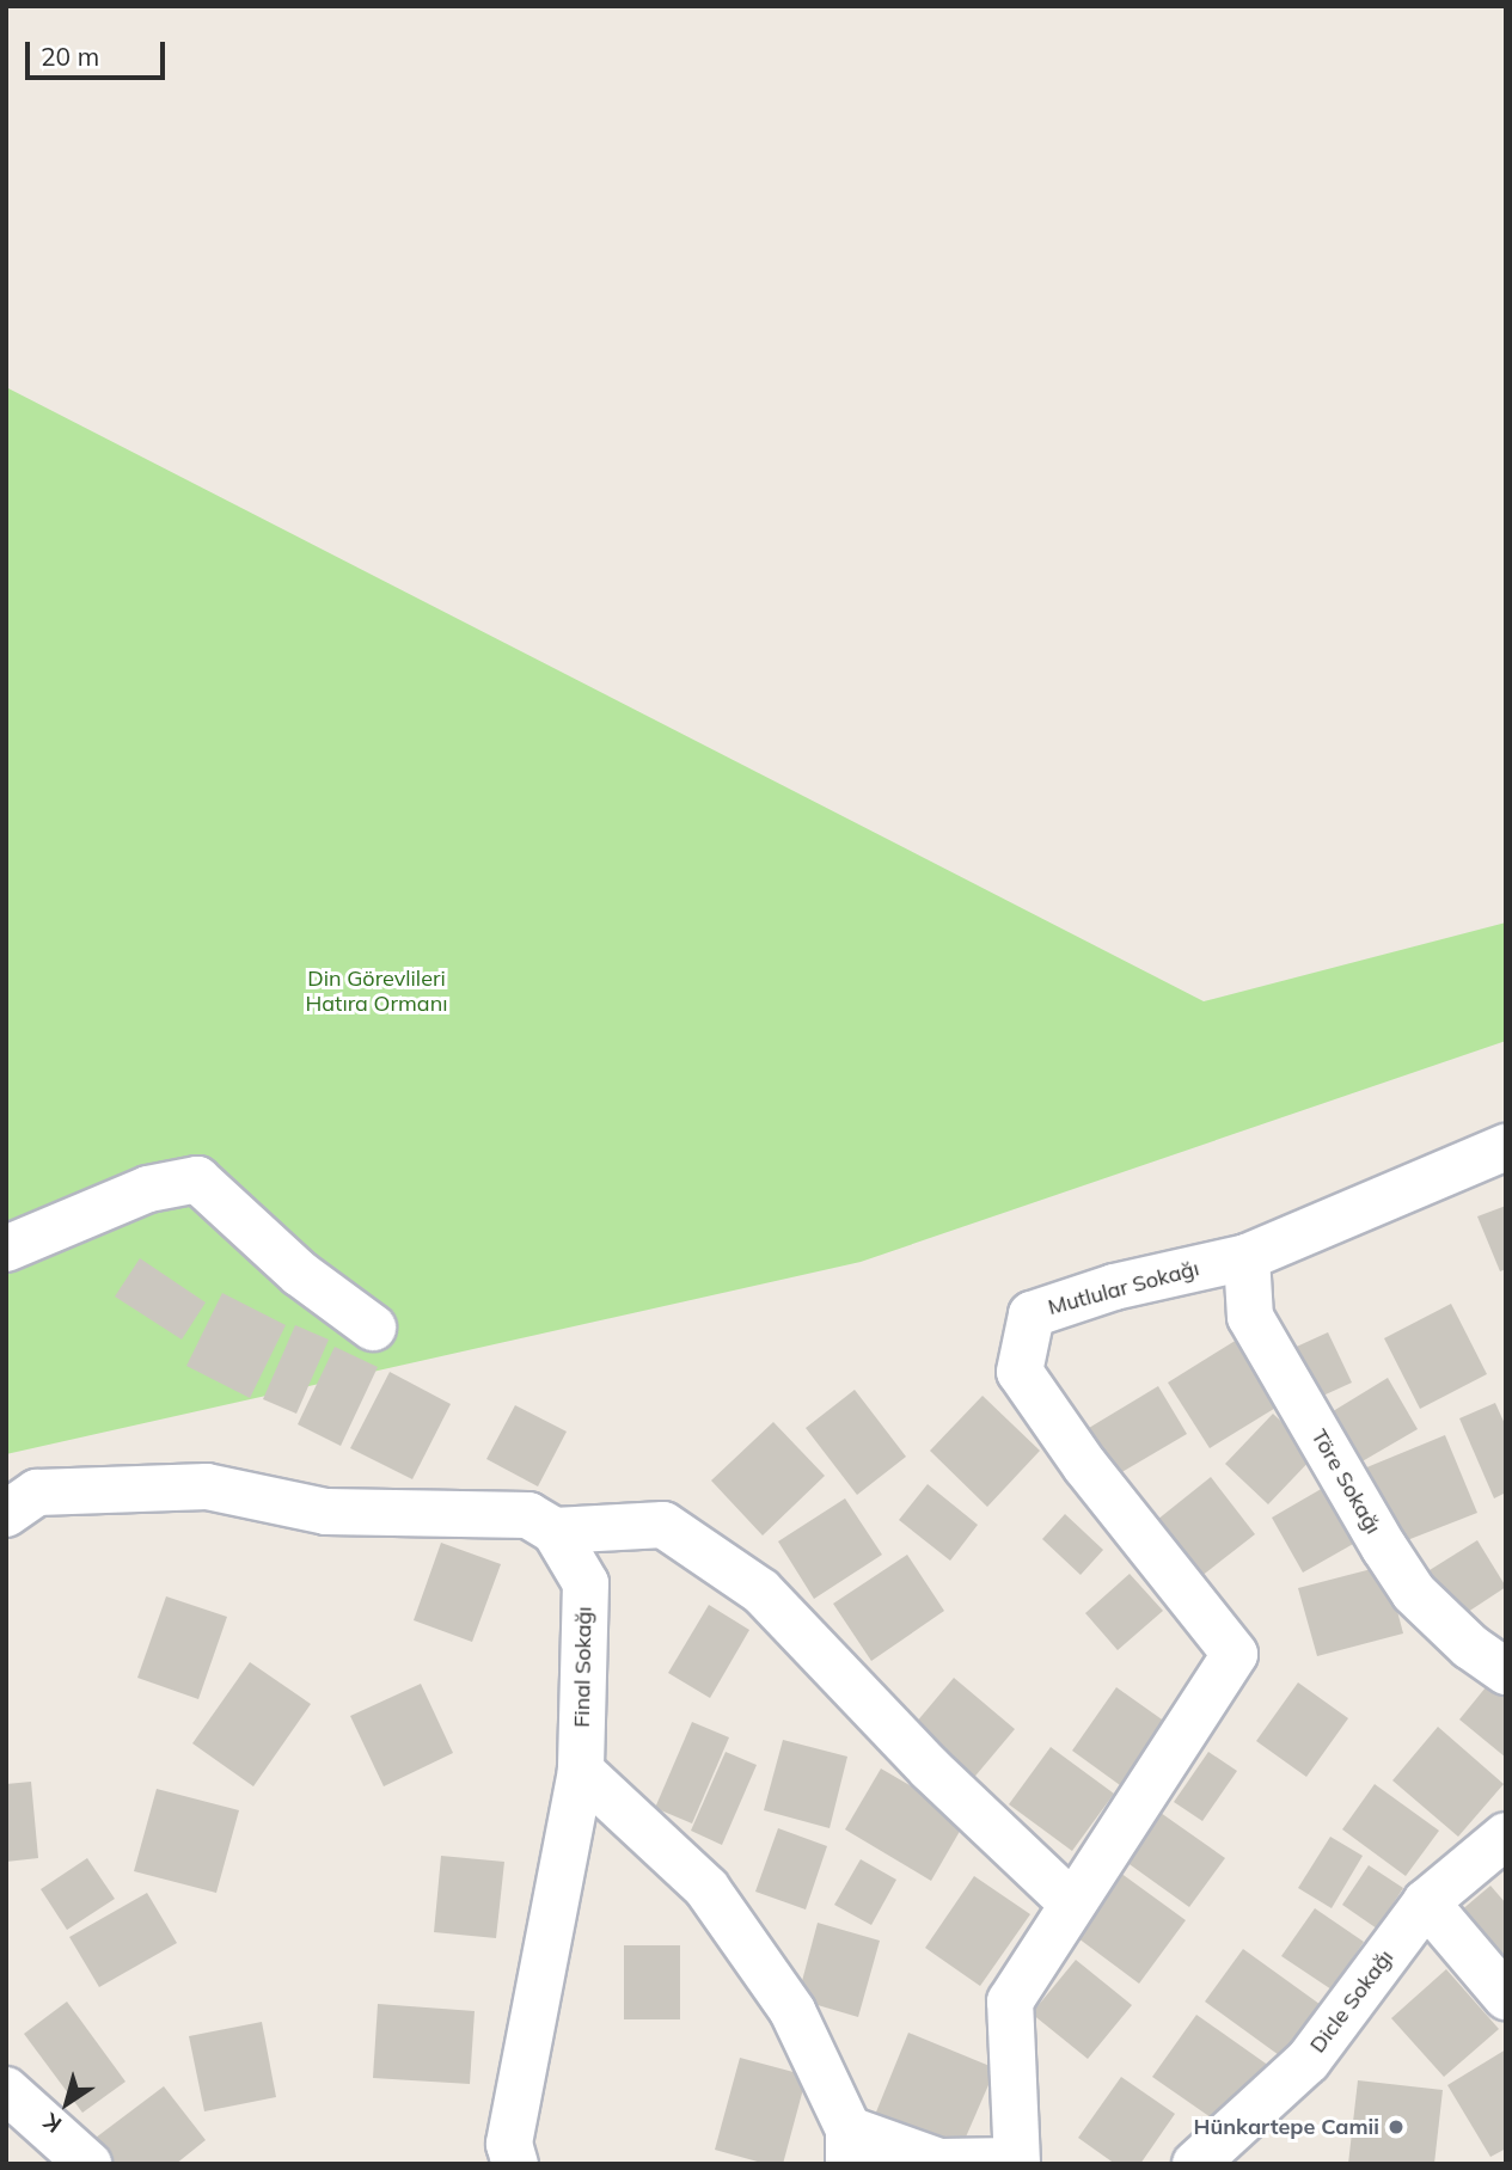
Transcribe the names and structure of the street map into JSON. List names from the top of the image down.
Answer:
{
  "streets": {
    "street": [
      "Mutlular Sokağı",
      "Töre Sokağı",
      "Final Sokağı",
      "Dicle Sokağı"
    ]
  },
  "crossings": [
    ["Mutlular Sokağı", "Töre Sokağı"]
  ],
  "parks": ["Din Görevlileri Hatıra Ormanı"],
  "places": ["Hünkartepe Camii"],
  "scale_bar": "20 m",
  "north": "bottom left"
}
